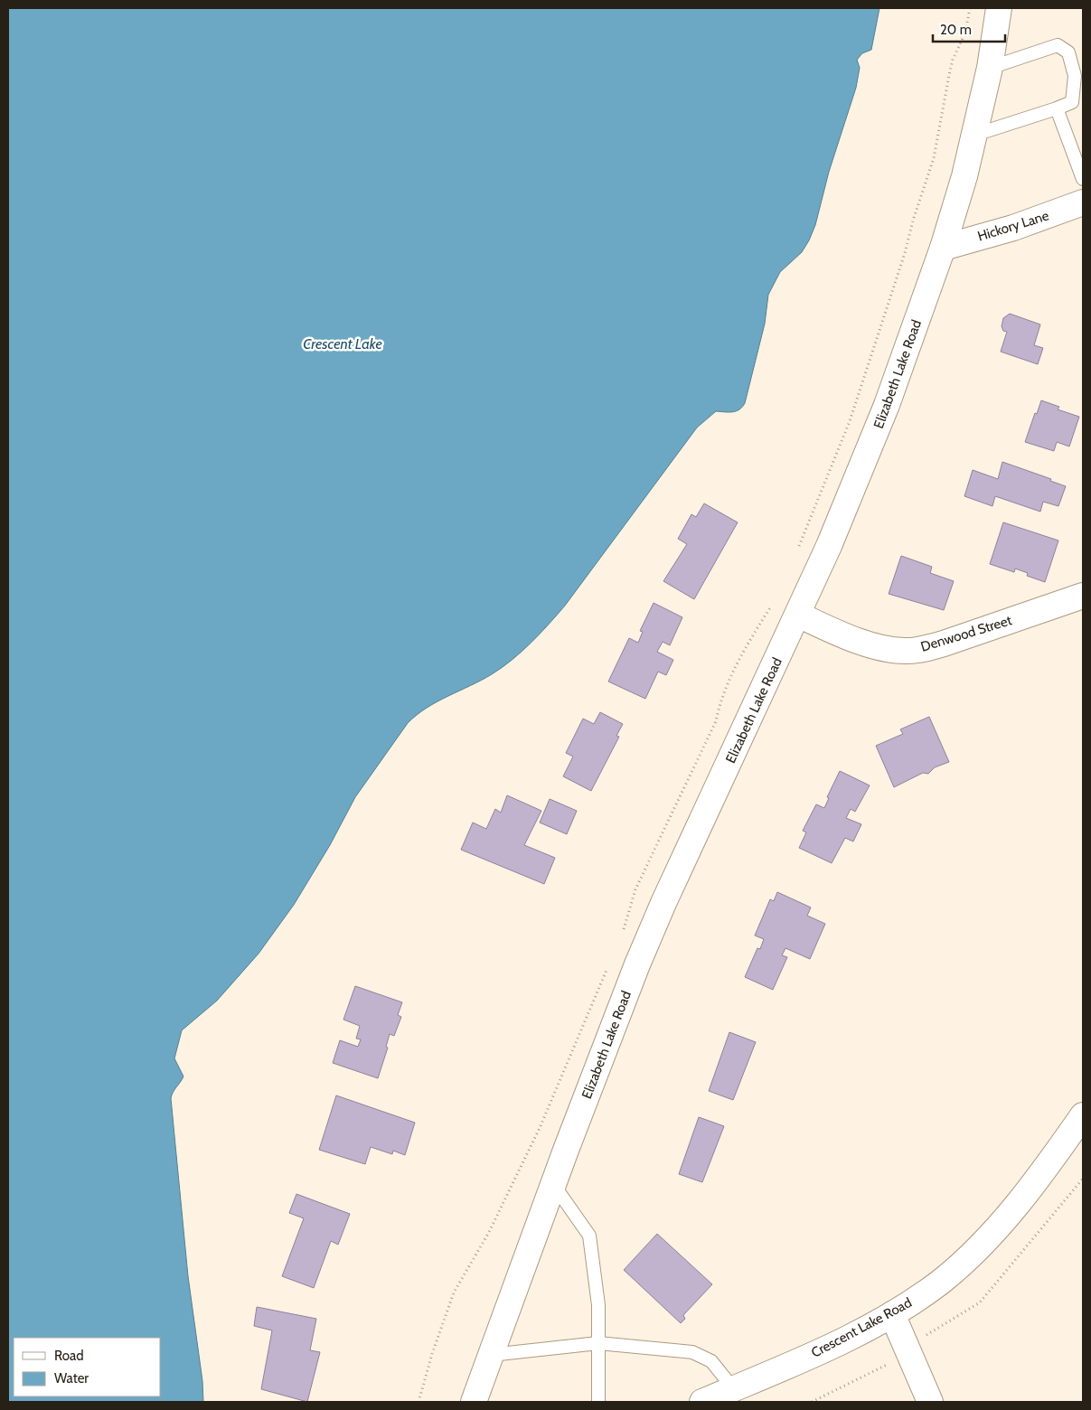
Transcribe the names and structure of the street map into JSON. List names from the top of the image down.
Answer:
{
  "streets": {
    "street": [
      "Hickory Lane",
      "Elizabeth Lake Road",
      "Denwood Street",
      "Crescent Lake Road"
    ]
  },
  "crossings": [
    ["Hickory Lane", "Elizabeth Lake Road"],
    ["Elizabeth Lake Road", "Denwood Street"]
  ],
  "water": ["Crescent Lake"],
  "legend": ["Road", "Water"],
  "scale_bar": "20 m"
}
